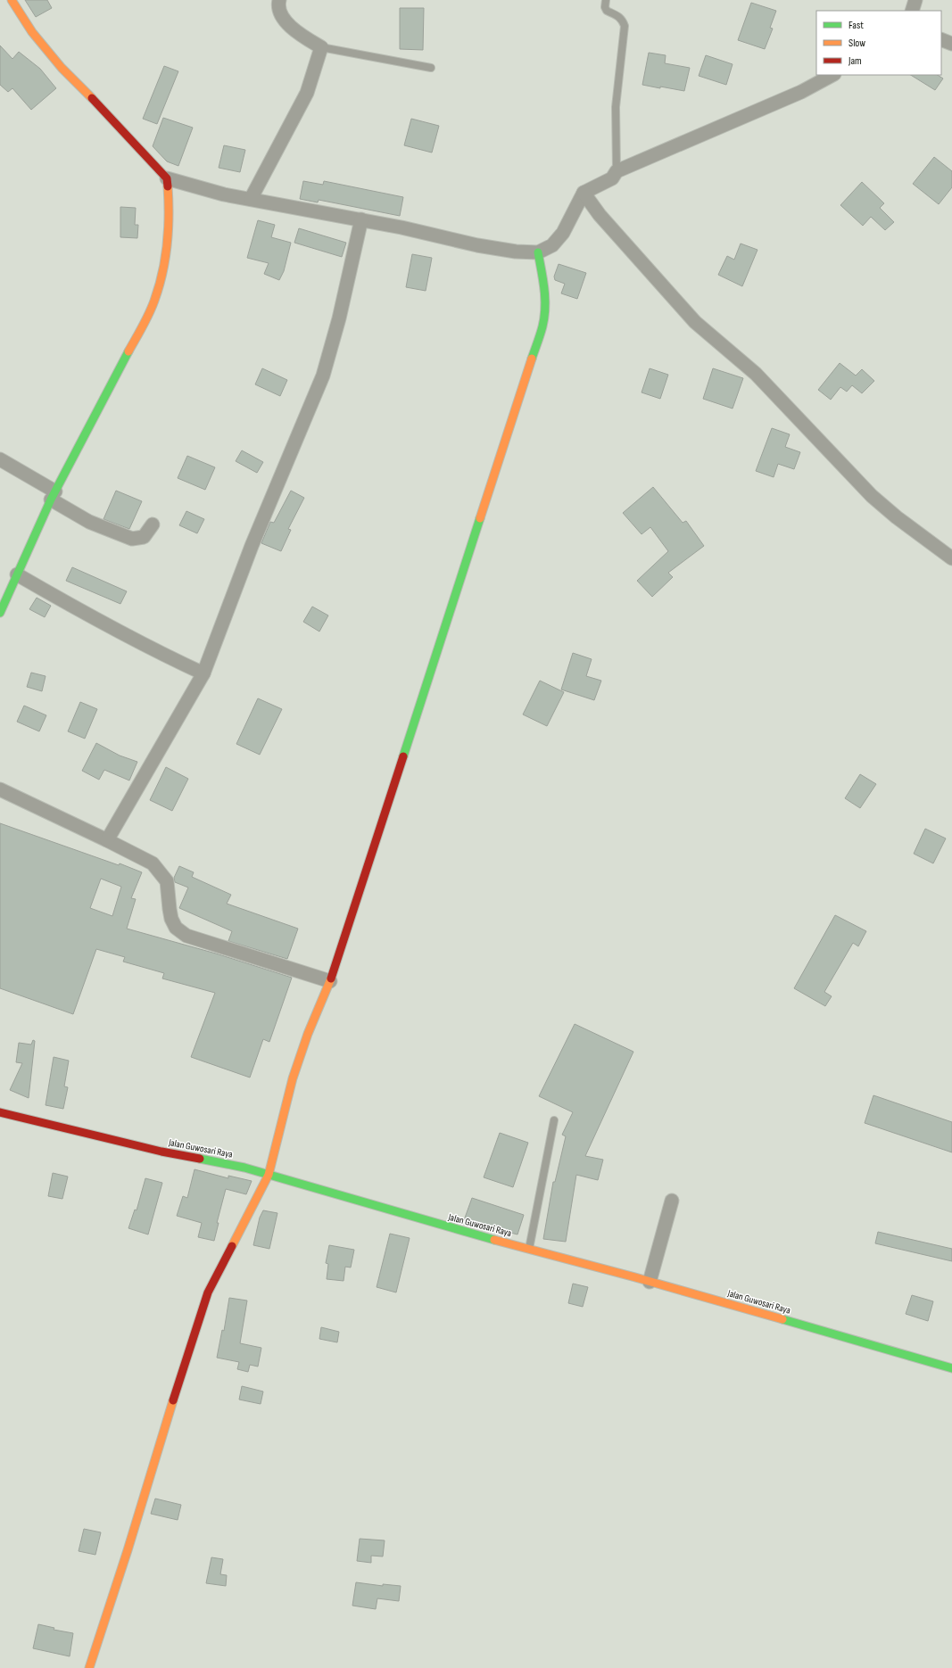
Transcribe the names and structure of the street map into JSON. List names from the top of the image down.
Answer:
{
  "streets": {
    "street": ["Jalan Guwosari Raya"]
  },
  "legend": ["Fast", "Slow", "Jam"]
}
